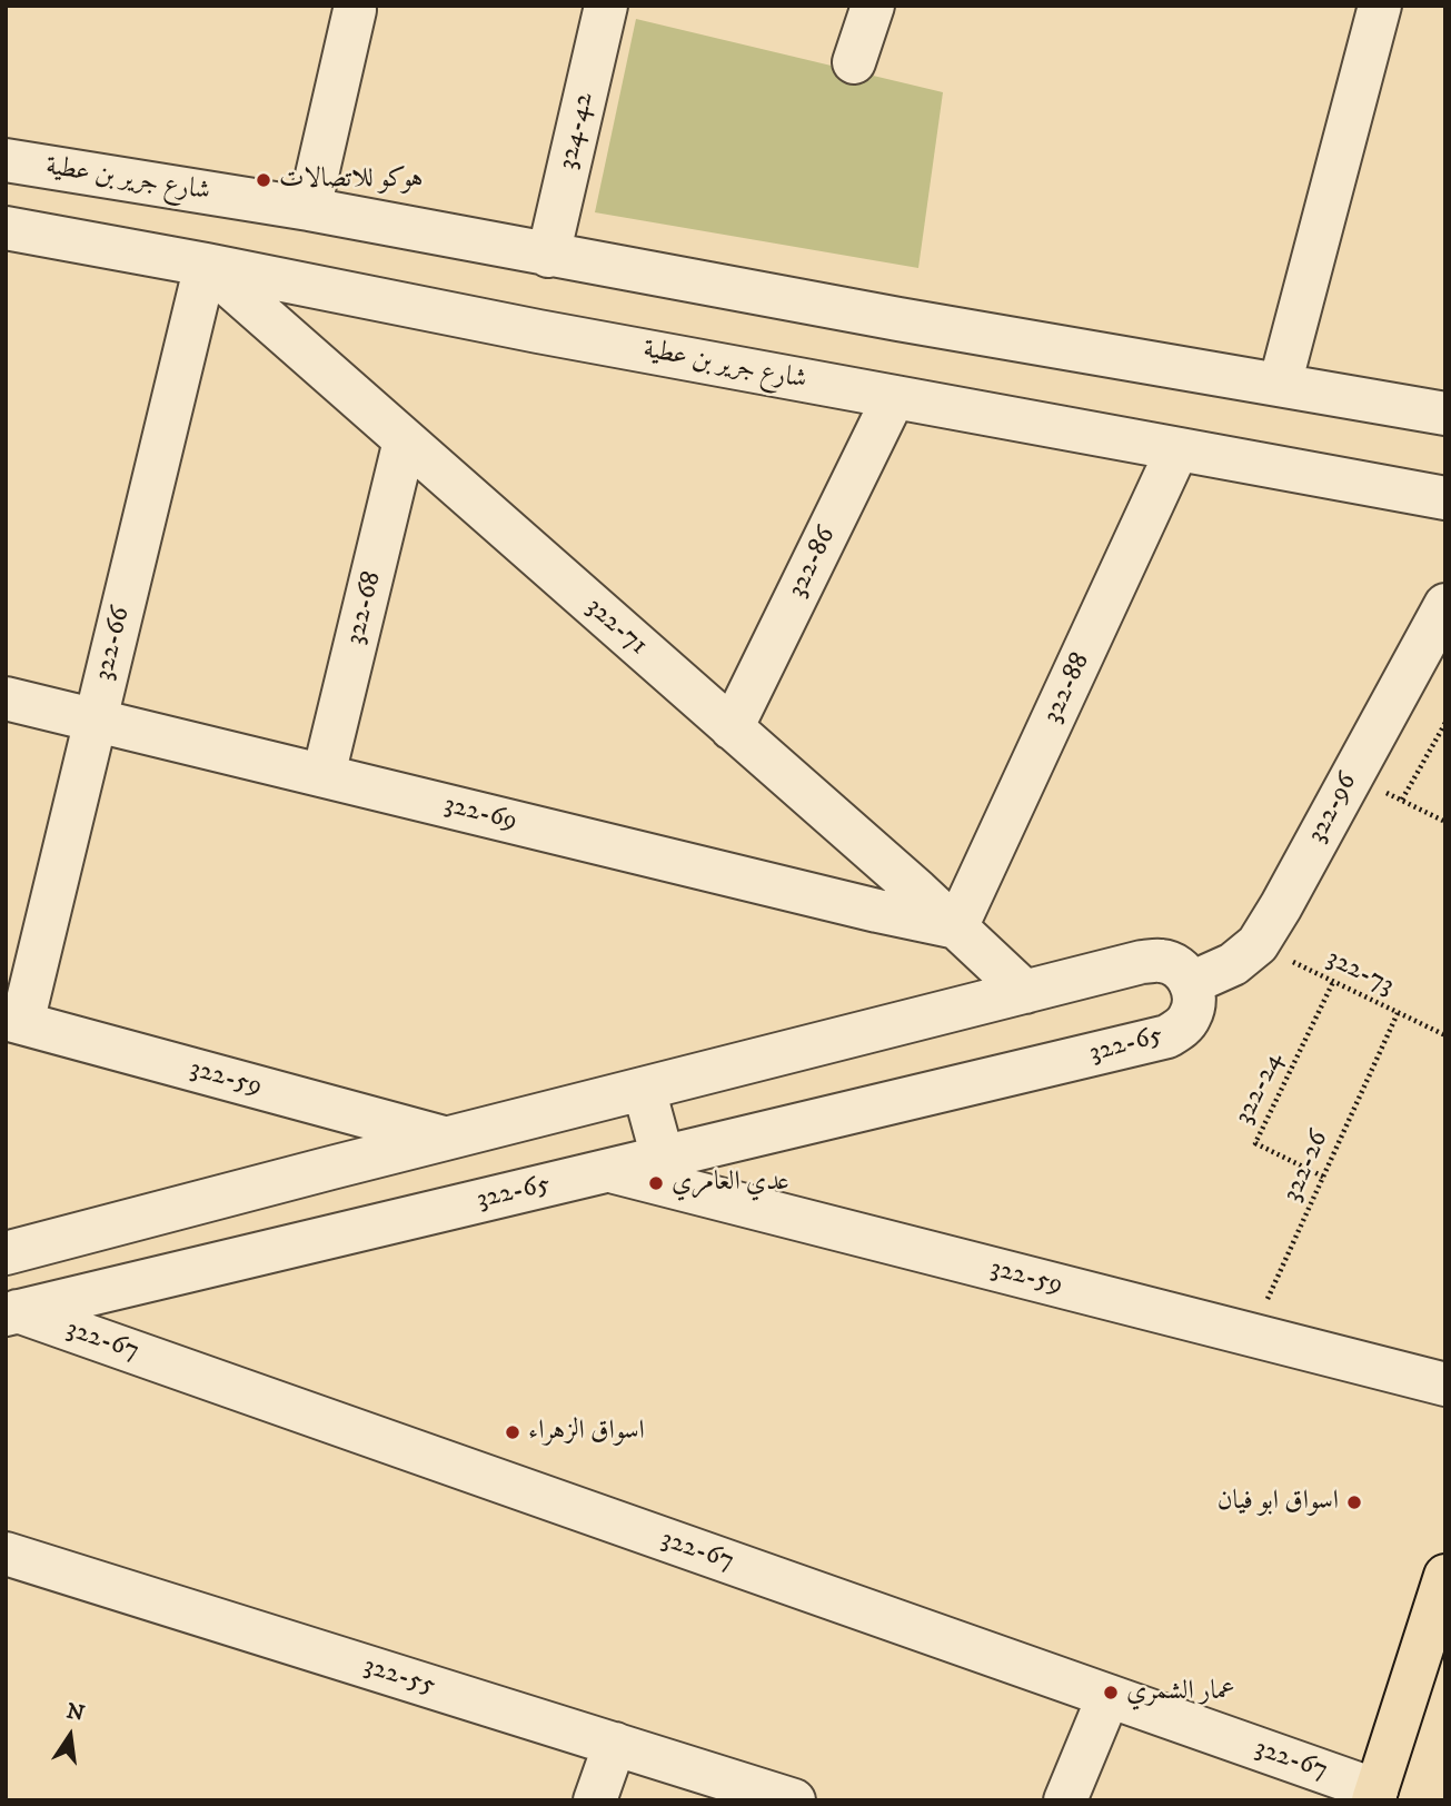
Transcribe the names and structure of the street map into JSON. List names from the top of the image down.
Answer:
{
  "streets": {
    "street": [
      "324-42",
      "شارع جرير بن عطية",
      "322-86",
      "322-68",
      "322-71",
      "322-66",
      "322-88",
      "322-96",
      "322-69",
      "322-65",
      "322-59",
      "322-67",
      "322-55"
    ],
    "path": ["322-73", "322-24", "322-26"]
  },
  "crossings": [
    ["324-42", "شارع جرير بن عطية"],
    ["شارع جرير بن عطية", "322-86"],
    ["شارع جرير بن عطية", "322-71"],
    ["شارع جرير بن عطية", "322-66"],
    ["شارع جرير بن عطية", "322-88"],
    ["322-86", "322-71"],
    ["322-68", "322-71"],
    ["322-68", "322-69"],
    ["322-71", "322-66"],
    ["322-71", "322-88"],
    ["322-71", "322-69"],
    ["322-66", "322-69"],
    ["322-66", "322-59"],
    ["322-88", "322-69"],
    ["322-96", "322-73"],
    ["322-96", "322-65"],
    ["322-73", "322-24"],
    ["322-73", "322-26"],
    ["322-65", "322-59"],
    ["322-65", "322-67"],
    ["322-59", "322-26"],
    ["322-24", "322-26"]
  ],
  "places": [
    "هوكو للاتصالات",
    "عدي العامري",
    "اسواق الزهراء",
    "اسواق ابو فيان",
    "عمار الشمري"
  ],
  "north": "top"
}
